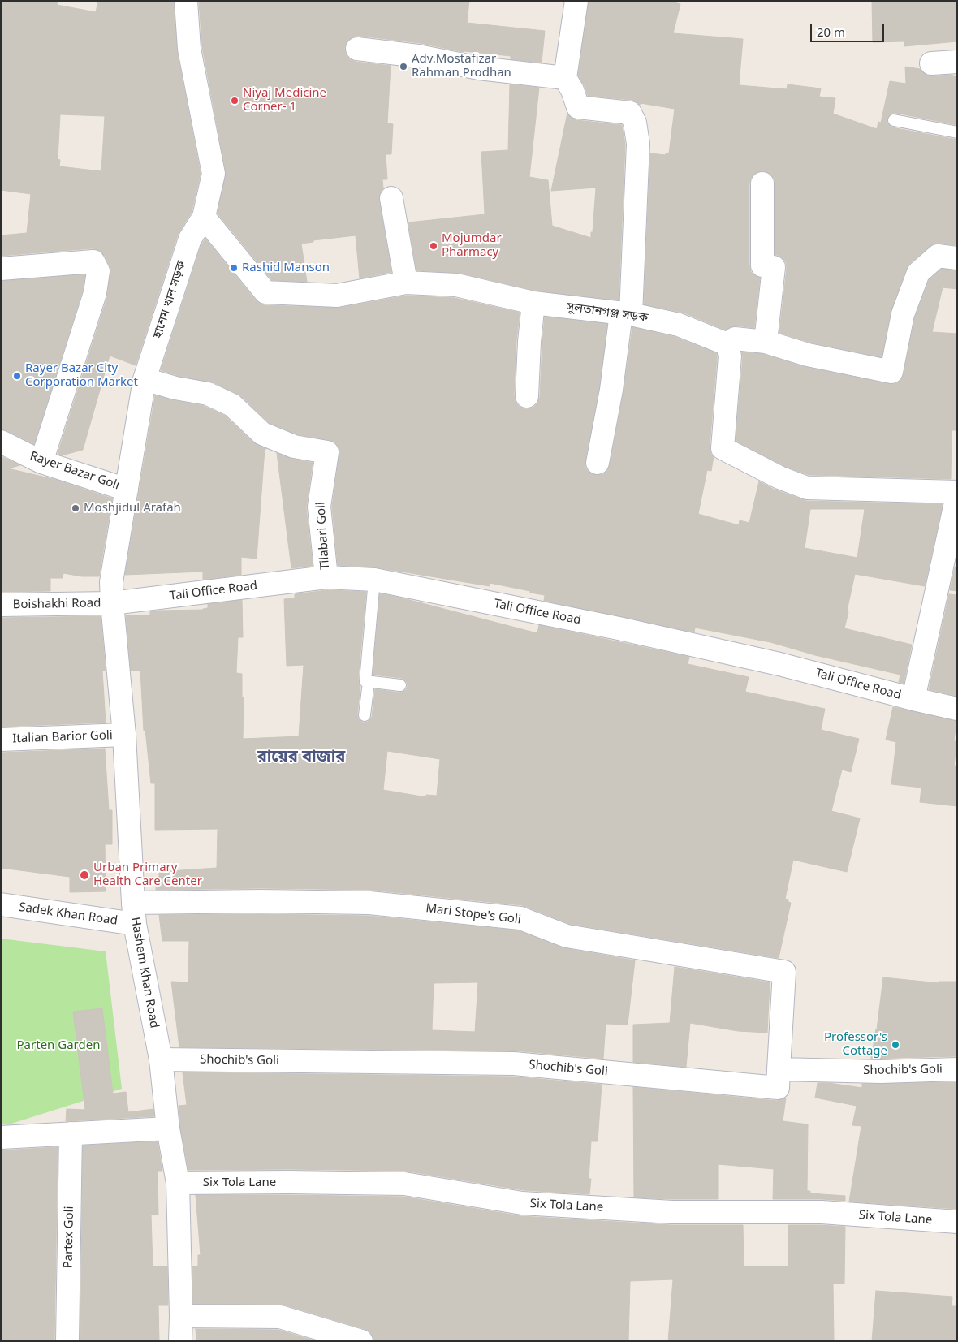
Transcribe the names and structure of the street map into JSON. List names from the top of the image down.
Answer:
{
  "streets": {
    "street": [
      "হাশেম খান সড়ক",
      "সুলতানগঞ্জ সড়ক",
      "Rayer Bazar Goli",
      "Tilabari Goli",
      "Tali Office Road",
      "Boishakhi Road",
      "Italian Barior Goli",
      "Sadek Khan Road",
      "Mari Stope's Goli",
      "Hashem Khan Road",
      "Shochib's Goli",
      "Six Tola Lane",
      "Partex Goli"
    ]
  },
  "crossings": [
    ["হাশেম খান সড়ক", "সুলতানগঞ্জ সড়ক"],
    ["হাশেম খান সড়ক", "Rayer Bazar Goli"],
    ["হাশেম খান সড়ক", "Tilabari Goli"],
    ["হাশেম খান সড়ক", "Tali Office Road"],
    ["হাশেম খান সড়ক", "Boishakhi Road"],
    ["হাশেম খান সড়ক", "Hashem Khan Road"],
    ["Tilabari Goli", "Tali Office Road"],
    ["Tali Office Road", "Boishakhi Road"],
    ["Tali Office Road", "Hashem Khan Road"],
    ["Boishakhi Road", "Hashem Khan Road"],
    ["Italian Barior Goli", "Hashem Khan Road"],
    ["Sadek Khan Road", "Mari Stope's Goli"],
    ["Sadek Khan Road", "Hashem Khan Road"],
    ["Mari Stope's Goli", "Hashem Khan Road"],
    ["Mari Stope's Goli", "Shochib's Goli"],
    ["Hashem Khan Road", "Shochib's Goli"],
    ["Hashem Khan Road", "Six Tola Lane"]
  ],
  "districts": ["রায়ের বাজার"],
  "parks": ["Parten Garden"],
  "places": [
    "Adv.Mostafizar Rahman Prodhan",
    "Niyaj Medicine Corner- 1",
    "Mojumdar Pharmacy",
    "Rashid Manson",
    "Rayer Bazar City Corporation Market",
    "Moshjidul Arafah",
    "Urban Primary Health Care Center",
    "Professor's Cottage"
  ],
  "scale_bar": "20 m"
}
